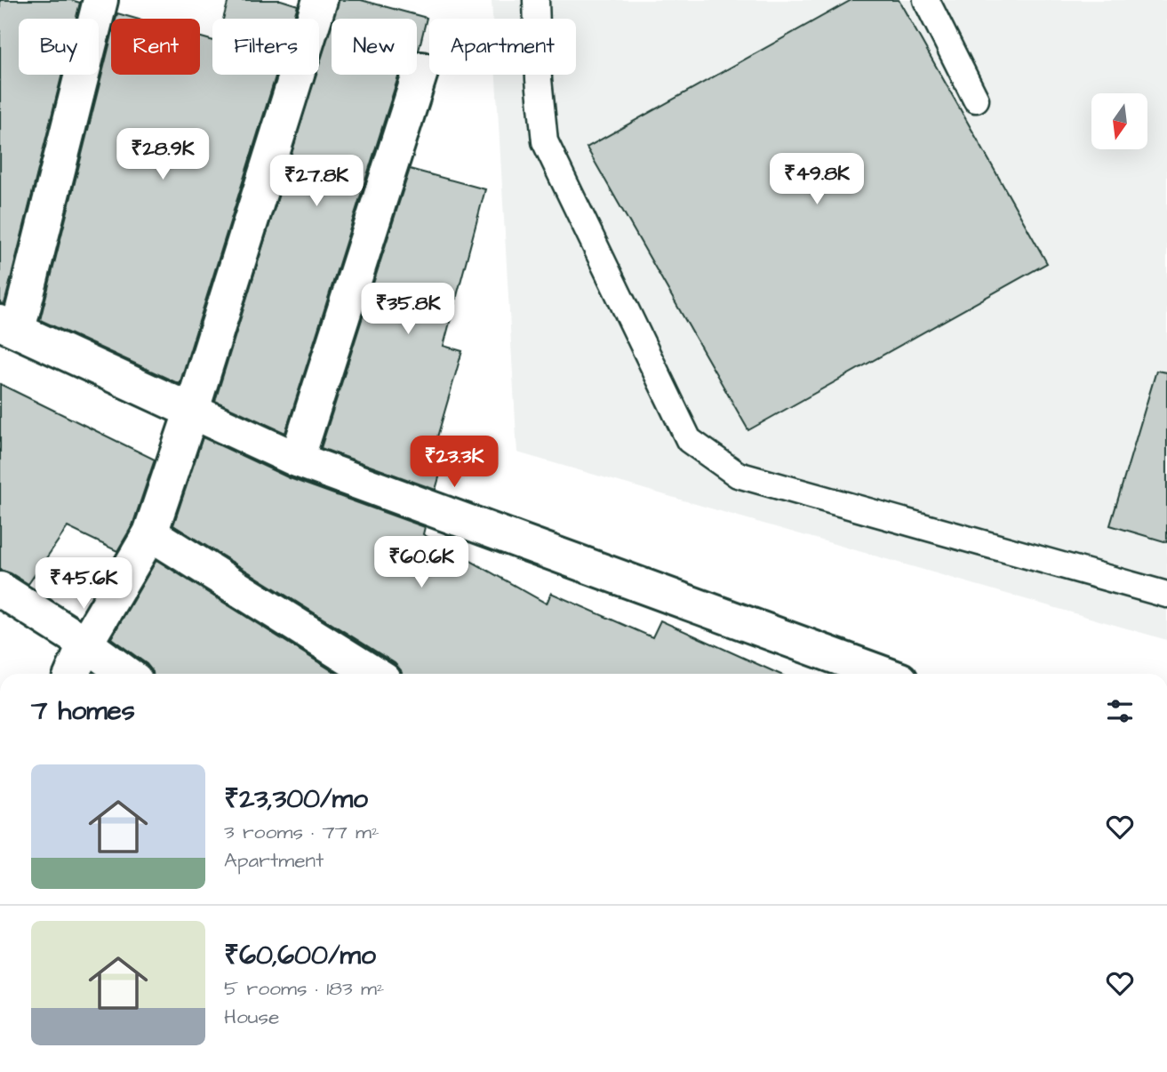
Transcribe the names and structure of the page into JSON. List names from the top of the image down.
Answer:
{
  "north": "bottom",
  "page": {
    "chip": [
      "Buy",
      "Rent",
      "Filters",
      "New",
      "Apartment"
    ],
    "price": [
      "₹28.9K",
      "₹49.8K",
      "₹27.8K",
      "₹35.8K",
      "₹23.3K",
      "₹60.6K",
      "₹45.6K"
    ],
    "heading": "7 homes",
    "list": [
      {
        "name": "₹23,300/mo",
        "note": "3 rooms · 77 m² · Apartment"
      },
      {
        "name": "₹60,600/mo",
        "note": "5 rooms · 183 m² · House"
      }
    ]
  }
}
